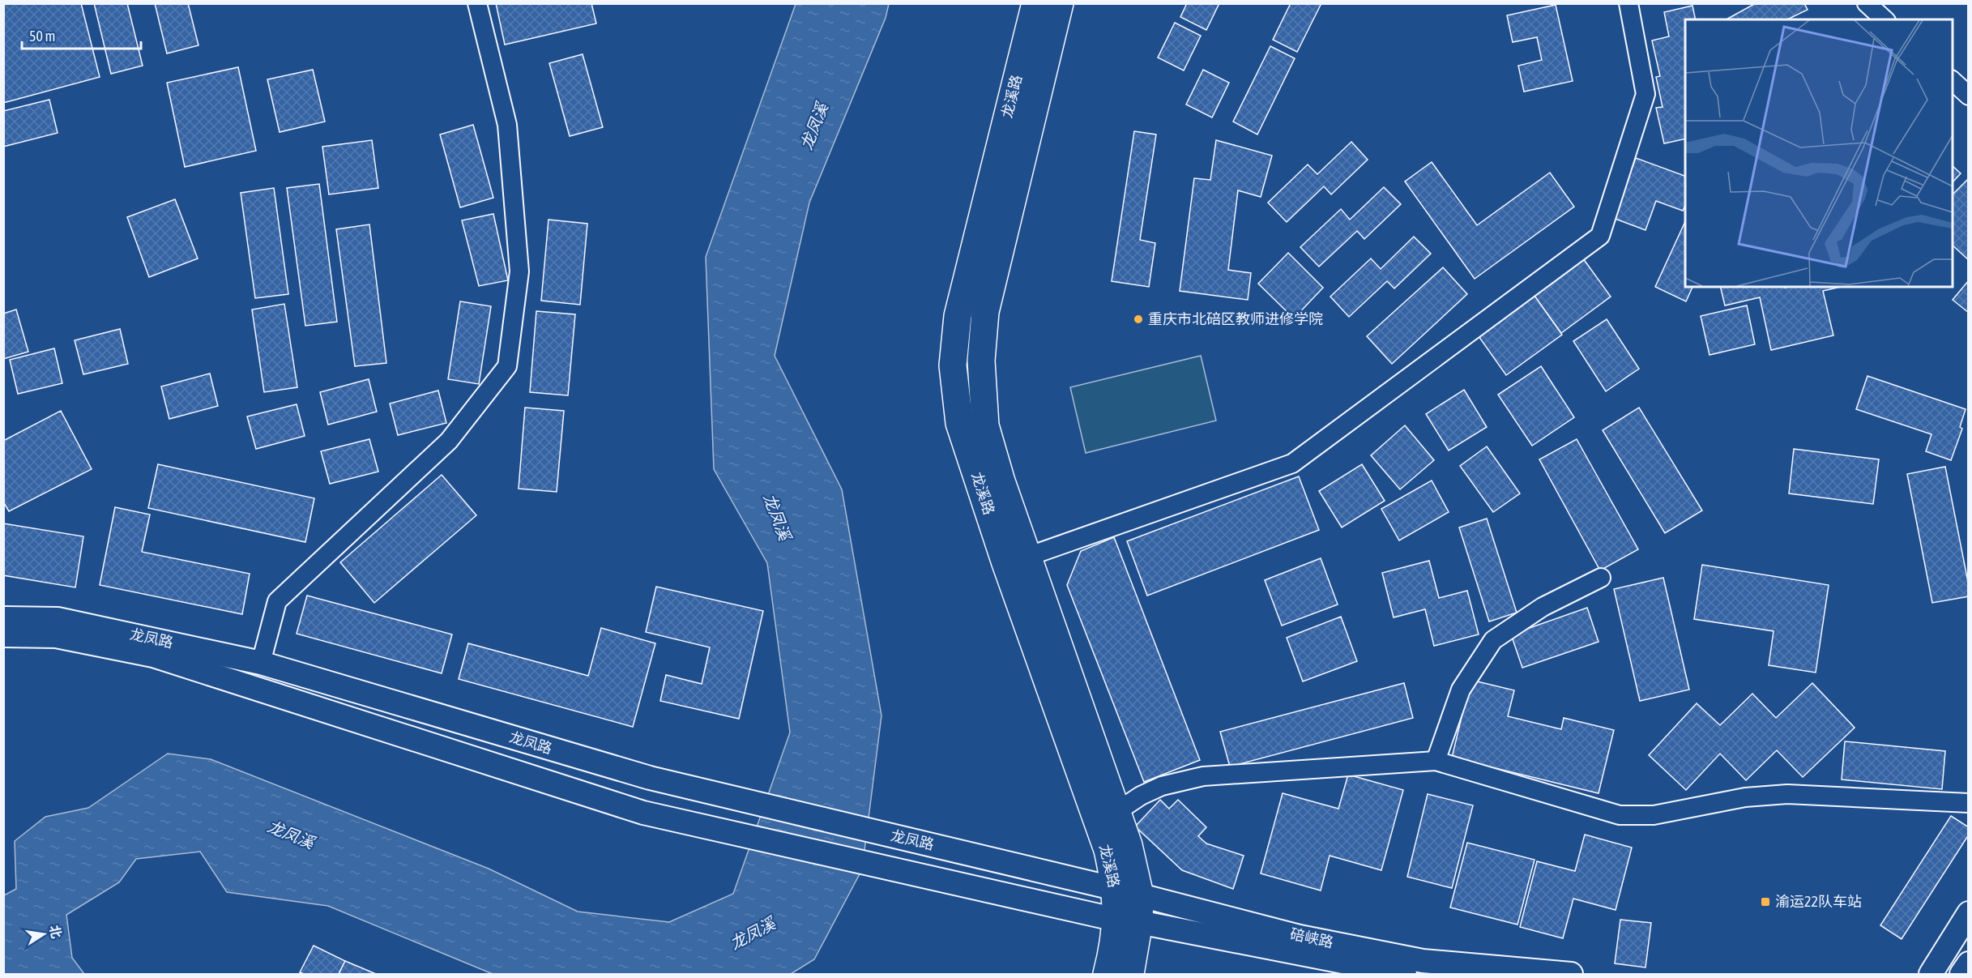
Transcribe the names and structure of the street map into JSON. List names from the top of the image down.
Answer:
{
  "streets": {
    "highway": ["龙溪路"],
    "main road": ["龙凤路", "碚峡路"]
  },
  "crossings": [
    ["龙溪路", "碚峡路"],
    ["龙凤路", "碚峡路"]
  ],
  "water": ["龙凤溪"],
  "places": {
    "other": ["重庆市北碚区教师进修学院"],
    "transit": ["渝运22队车站"]
  },
  "scale_bar": "50 m",
  "north": "right"
}
